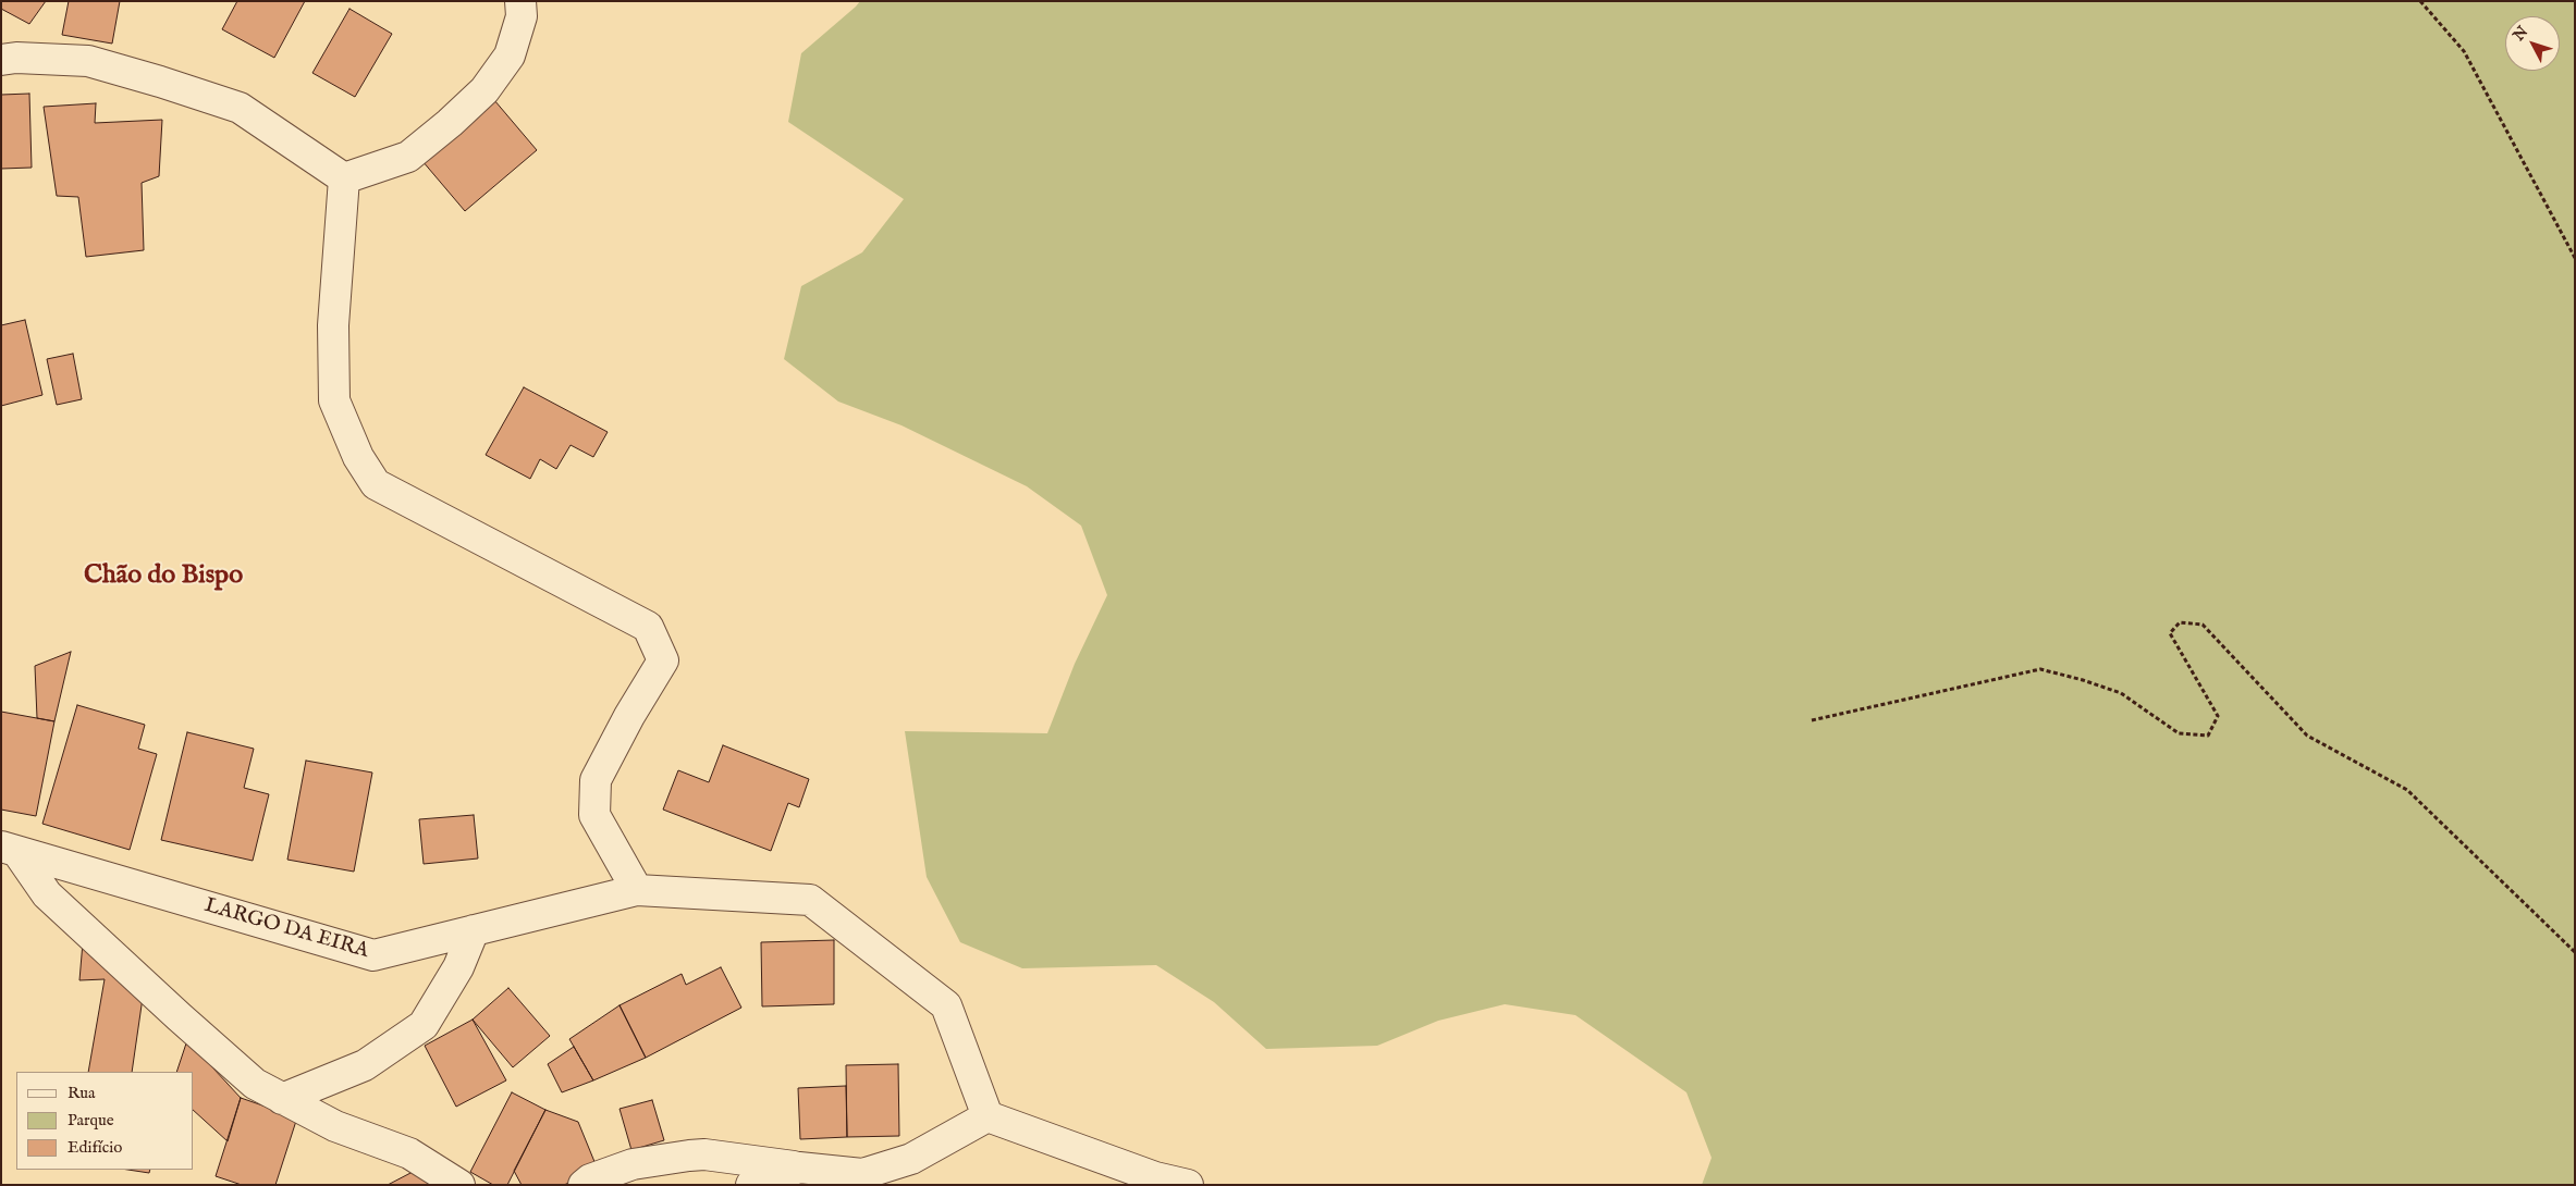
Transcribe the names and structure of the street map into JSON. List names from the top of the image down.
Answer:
{
  "streets": {
    "street": ["LARGO DA EIRA"]
  },
  "districts": ["Chão do Bispo"],
  "legend": ["Rua", "Parque", "Edifício"],
  "north": "top left"
}
